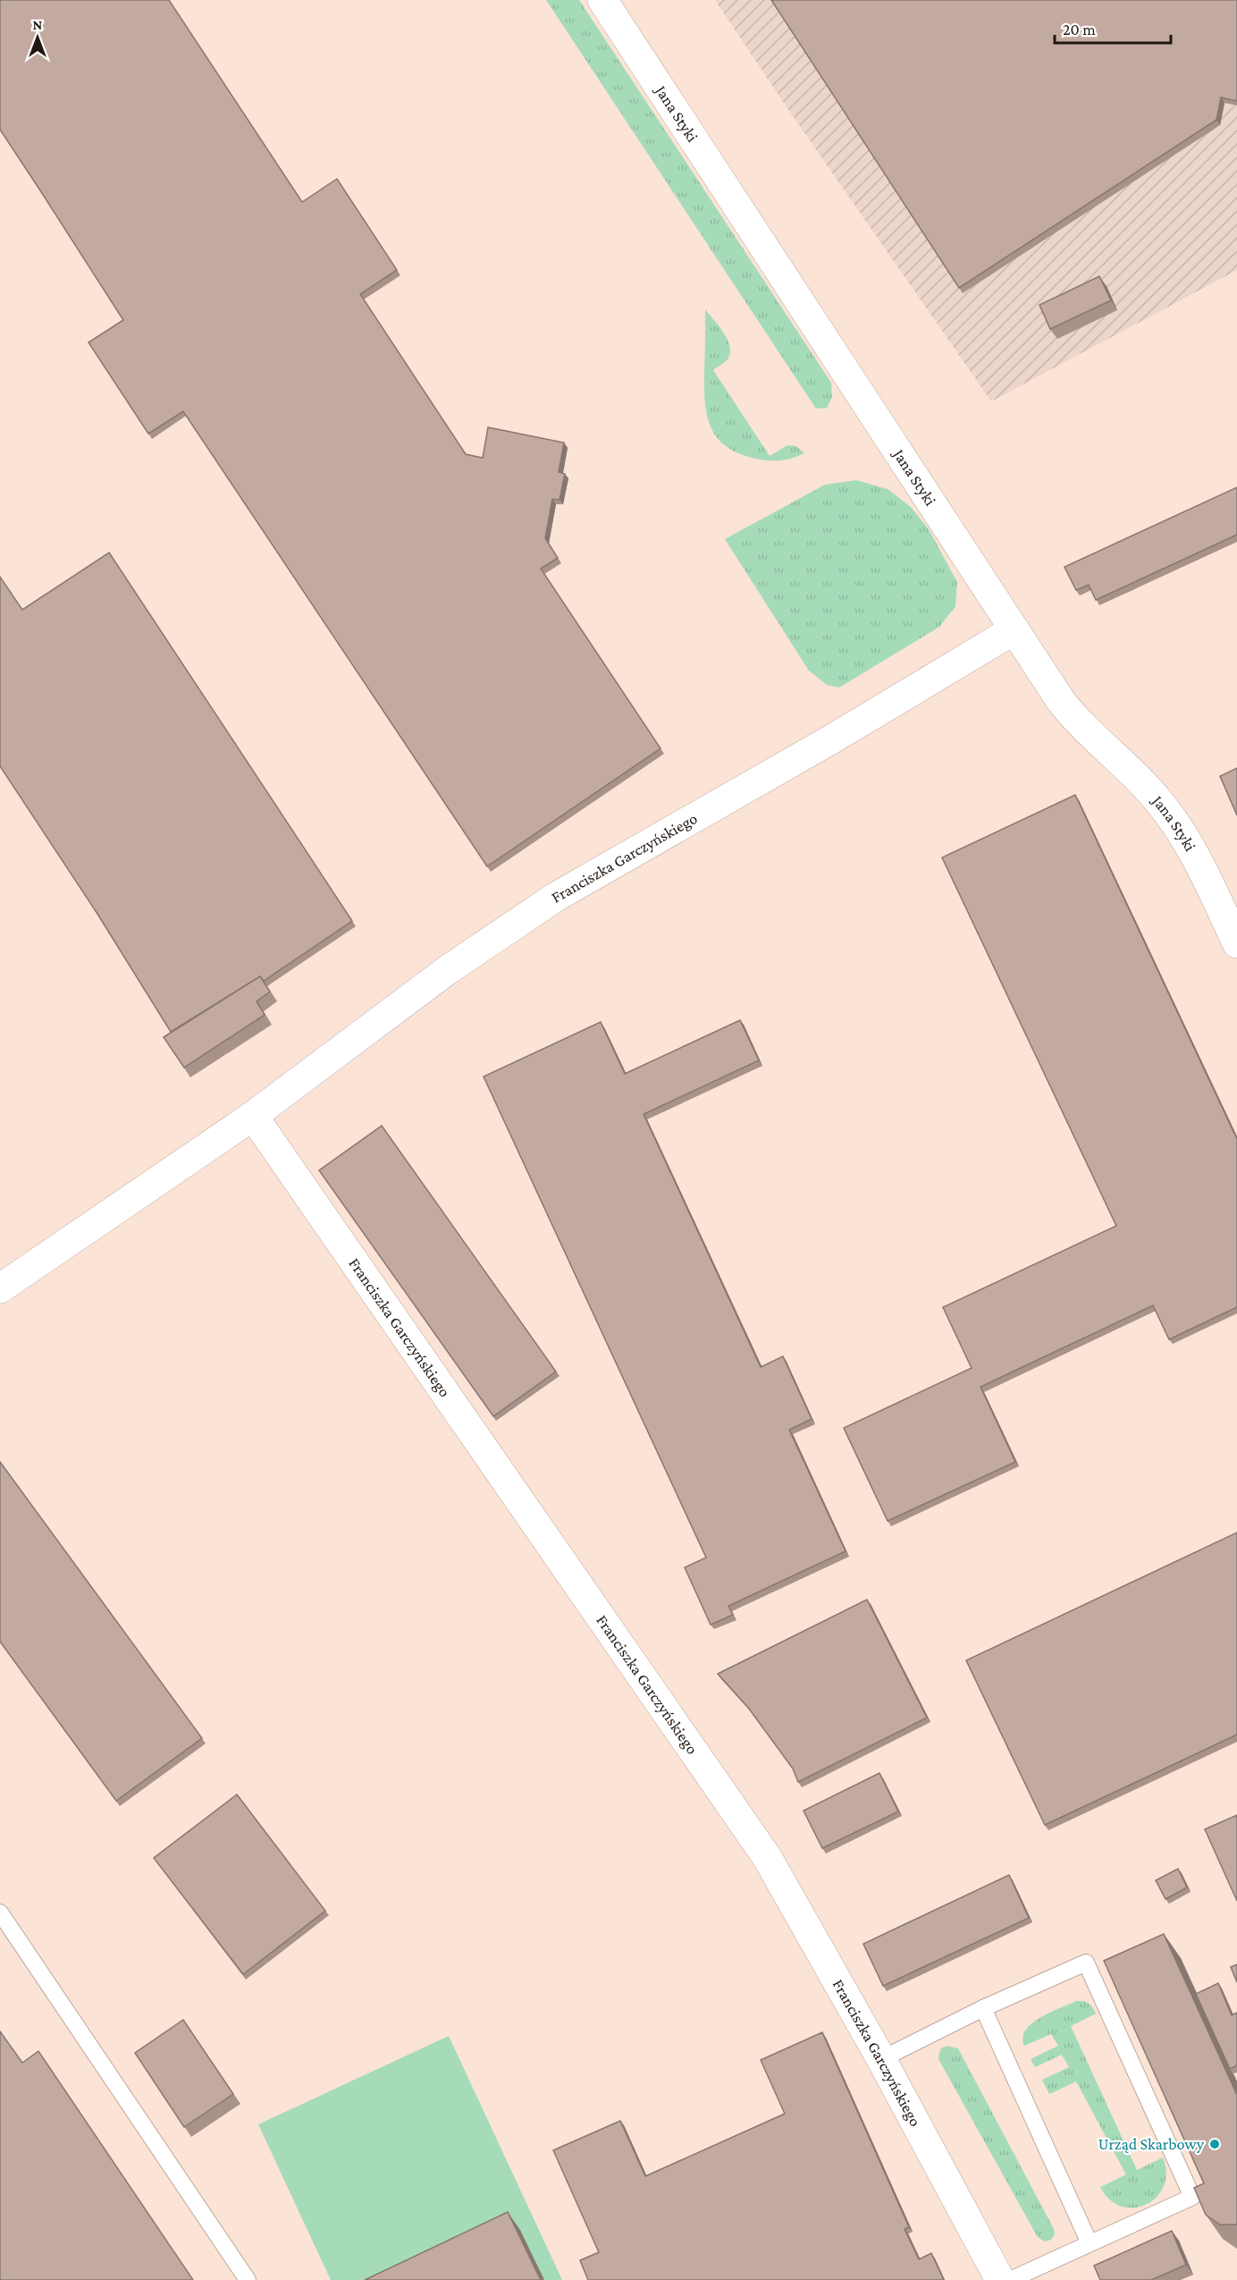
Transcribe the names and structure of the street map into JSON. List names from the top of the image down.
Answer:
{
  "streets": {
    "street": ["Jana Styki", "Franciszka Garczyńskiego"]
  },
  "crossings": [
    ["Jana Styki", "Franciszka Garczyńskiego"]
  ],
  "places": ["Urząd Skarbowy"],
  "scale_bar": "20 m",
  "north": "top"
}
